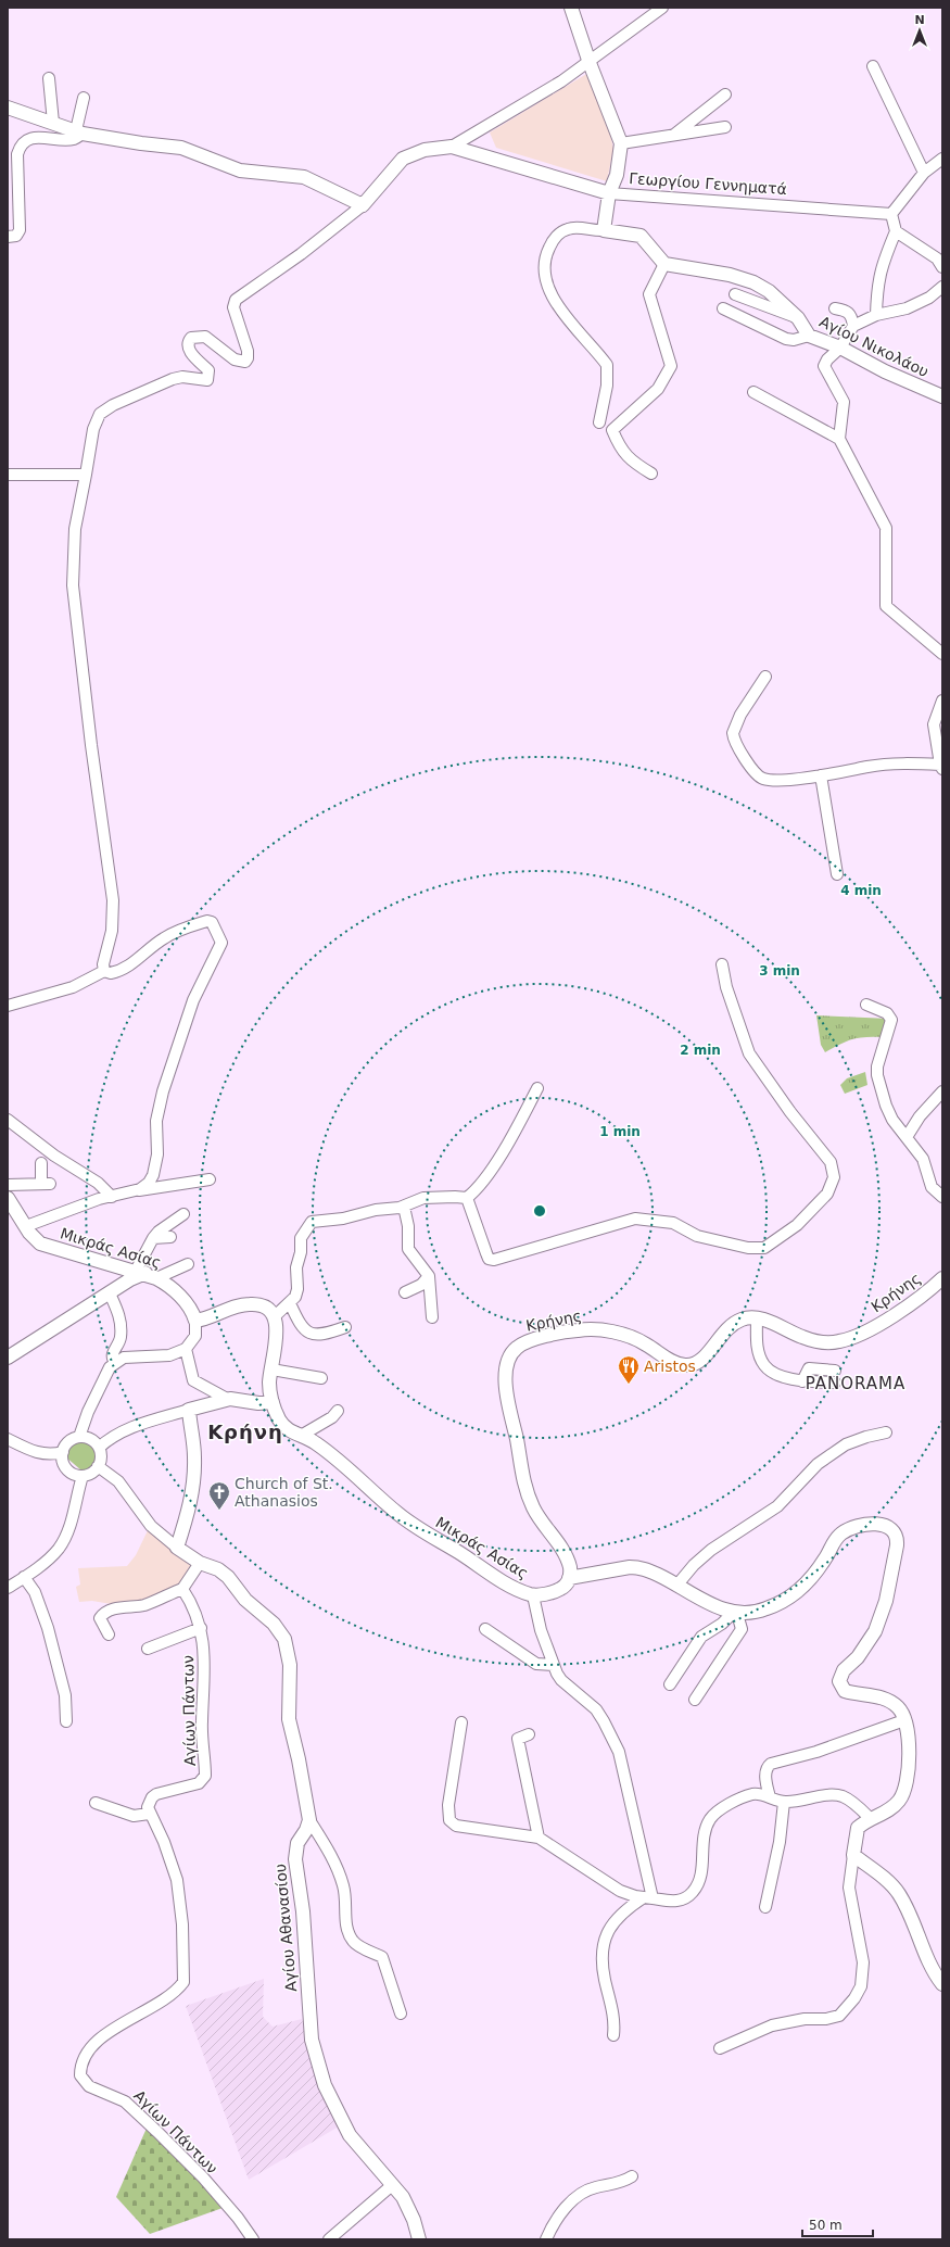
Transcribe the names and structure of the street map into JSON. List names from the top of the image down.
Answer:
{
  "streets": {
    "street": [
      "Γεωργίου Γεννηματά",
      "Αγίου Νικολάου",
      "Μικράς Ασίας",
      "Κρήνης",
      "Αγίων Πάντων",
      "Αγίου Αθανασίου"
    ]
  },
  "districts": ["PANORAMA", "Κρήνη"],
  "places": {
    "restaurant": ["Aristos"],
    "church": ["Church of St. Athanasios"]
  },
  "scale_bar": "50 m",
  "north": "top",
  "rings": [
    "4 min",
    "3 min",
    "2 min",
    "1 min"
  ]
}
